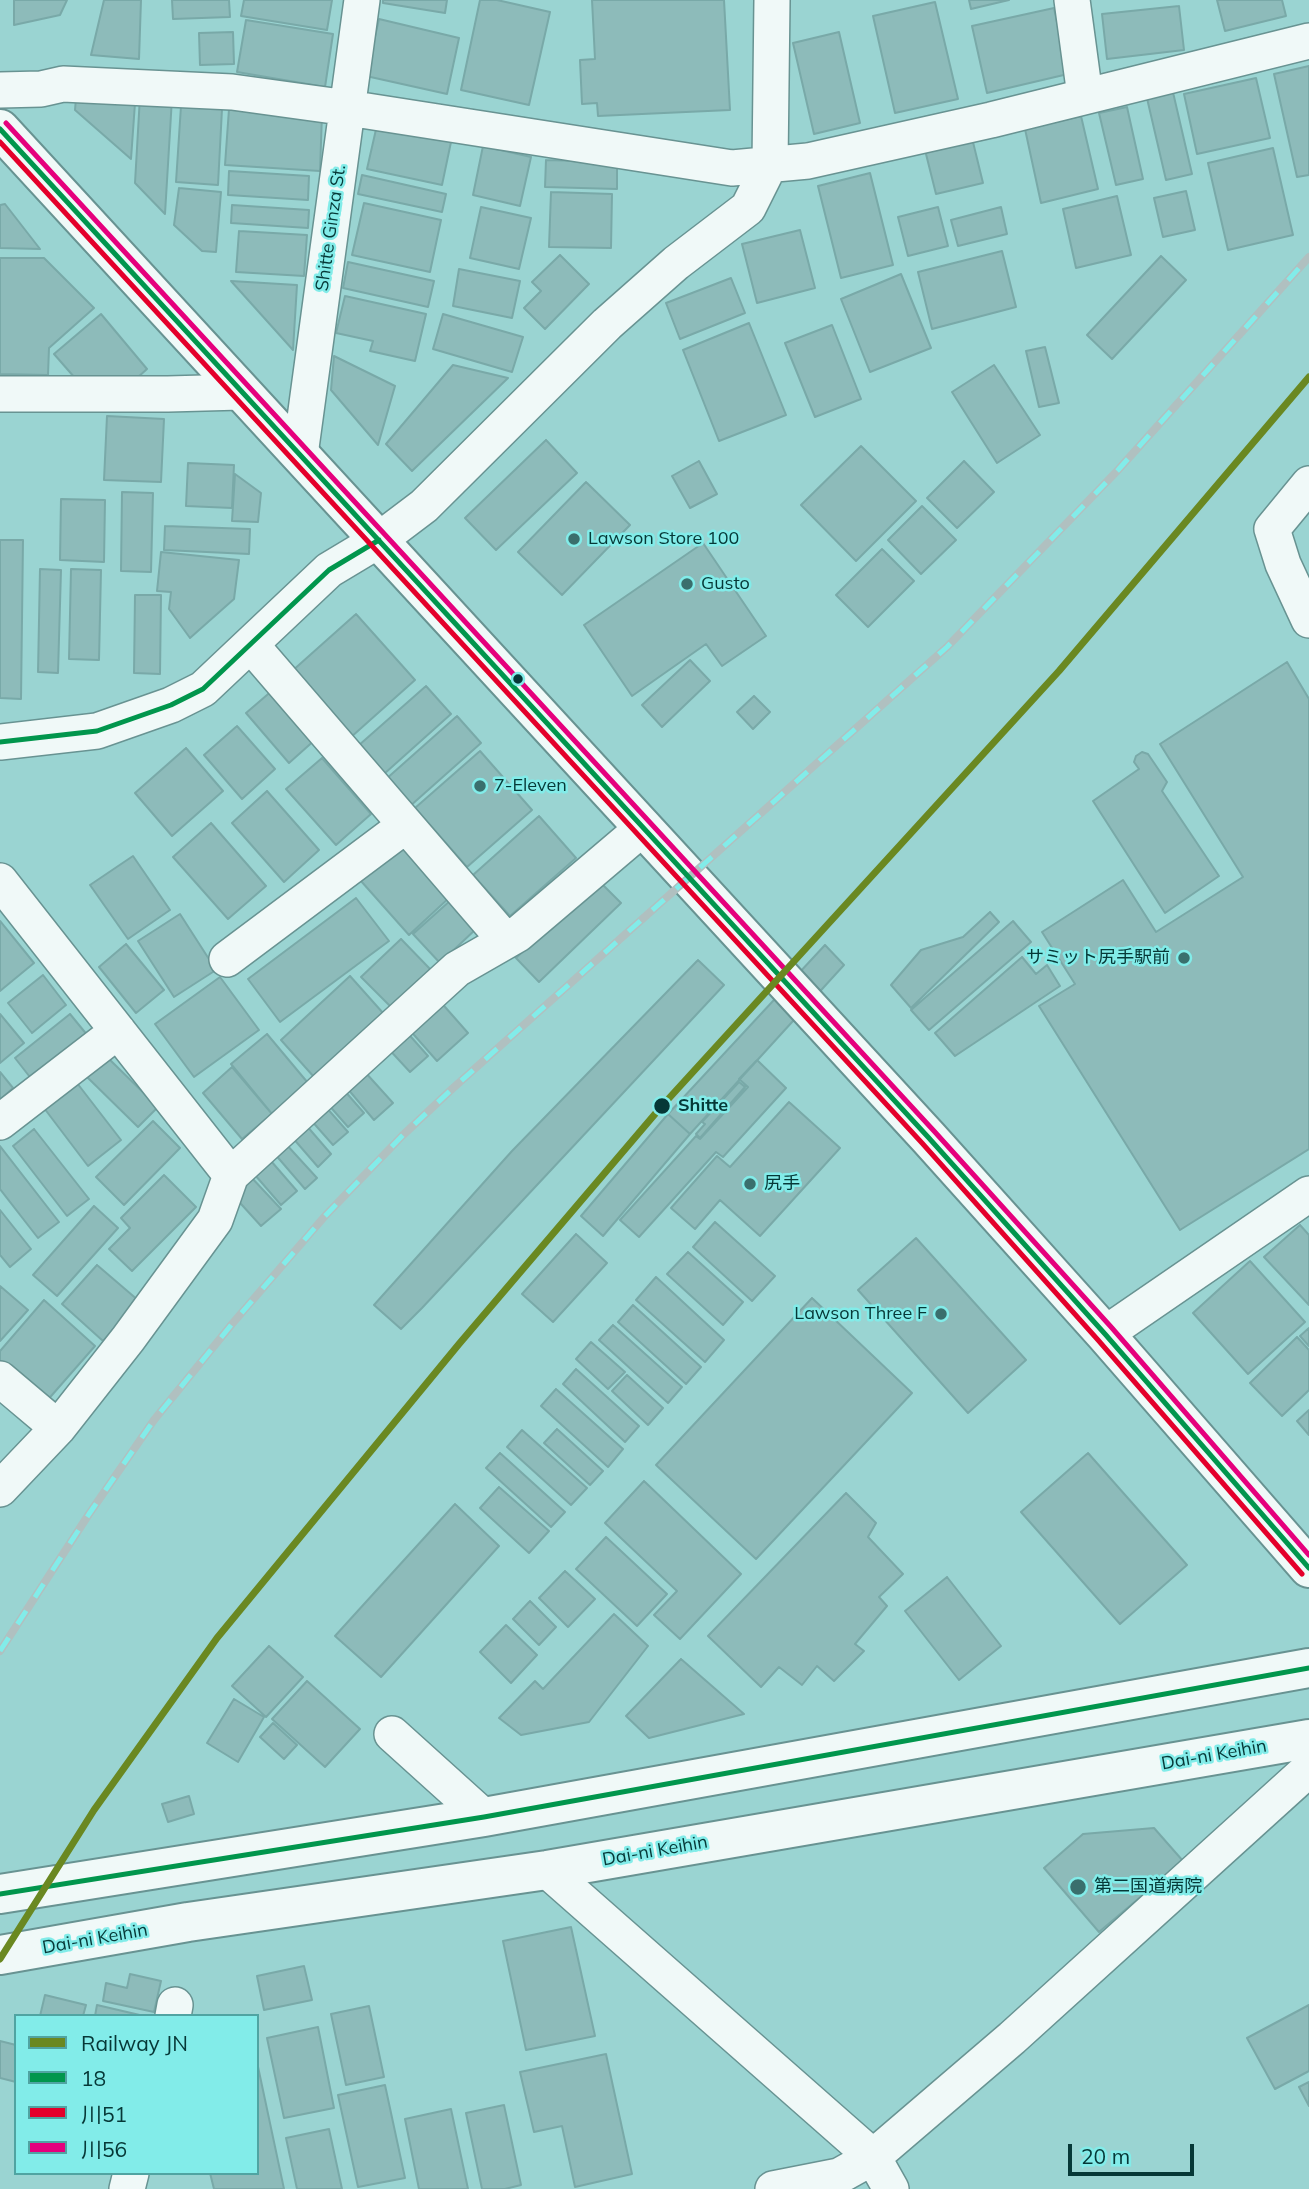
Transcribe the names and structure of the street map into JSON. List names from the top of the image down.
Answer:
{
  "streets": {
    "main road": ["Dai-ni Keihin"],
    "street": ["Shitte Ginza St."]
  },
  "places": [
    "Lawson Store 100",
    "Gusto",
    "7-Eleven",
    "サミット尻手駅前",
    "Shitte",
    "尻手",
    "Lawson Three F",
    "第二国道病院"
  ],
  "lines": [
    "transit line 川56",
    "transit line 18",
    "transit line 川51",
    "rail line JN"
  ],
  "legend": [
    "Railway JN",
    "18",
    "川51",
    "川56"
  ],
  "scale_bar": "20 m"
}
